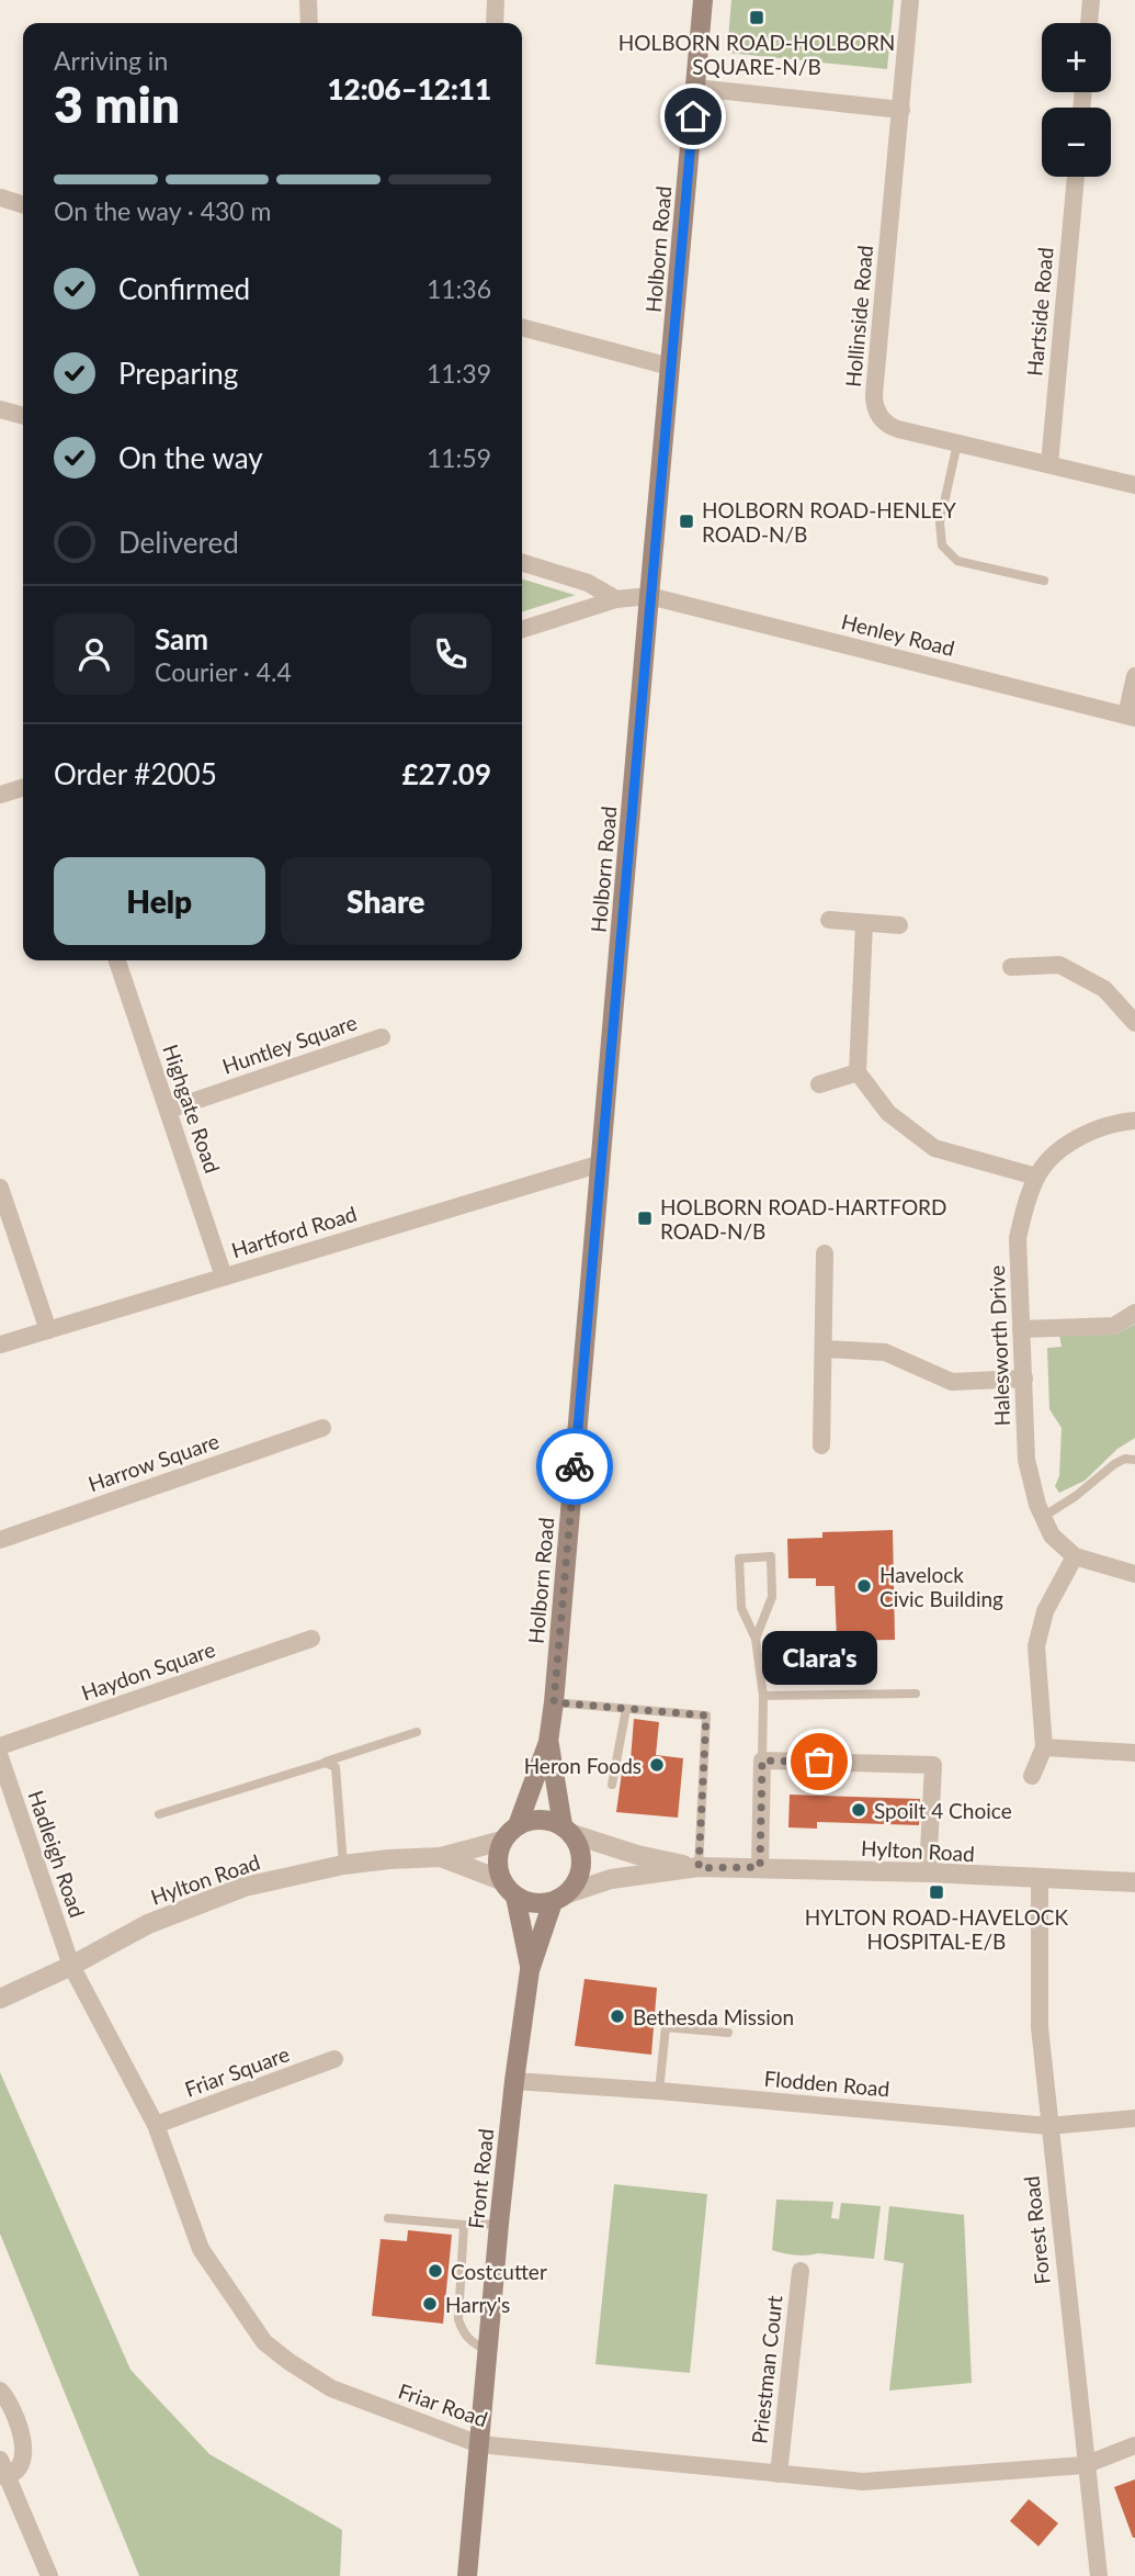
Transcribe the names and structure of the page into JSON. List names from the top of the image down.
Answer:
{
  "streets": {
    "main road": ["Holborn Road", "Front Road"],
    "street": [
      "Hartside Road",
      "Hollinside Road",
      "Henley Road",
      "Huntley Square",
      "Highgate Road",
      "Hartford Road",
      "Halesworth Drive",
      "Harrow Square",
      "Haydon Square",
      "Hylton Road",
      "Hadleigh Road",
      "Friar Square",
      "Flodden Road",
      "Forest Road",
      "Priestman Court",
      "Friar Road"
    ]
  },
  "crossings": [
    ["Holborn Road", "Henley Road"],
    ["Holborn Road", "Hartford Road"],
    ["Holborn Road", "Hylton Road"],
    ["Holborn Road", "Front Road"],
    ["Hartside Road", "Hollinside Road"],
    ["Huntley Square", "Highgate Road"],
    ["Highgate Road", "Hartford Road"],
    ["Hylton Road", "Hadleigh Road"],
    ["Hylton Road", "Front Road"],
    ["Hylton Road", "Forest Road"],
    ["Hylton Road", "Friar Road"],
    ["Hadleigh Road", "Friar Road"],
    ["Friar Square", "Friar Road"],
    ["Flodden Road", "Front Road"],
    ["Flodden Road", "Forest Road"],
    ["Front Road", "Friar Road"],
    ["Forest Road", "Friar Road"],
    ["Priestman Court", "Friar Road"]
  ],
  "places": {
    "transit": [
      "HOLBORN ROAD-HOLBORN SQUARE-N/B",
      "HOLBORN ROAD-HENLEY ROAD-N/B",
      "HOLBORN ROAD-HARTFORD ROAD-N/B",
      "HYLTON ROAD-HAVELOCK HOSPITAL-E/B"
    ],
    "other": [
      "Havelock Civic Building",
      "Clara's",
      "Heron Foods",
      "Spoilt 4 Choice",
      "Bethesda Mission",
      "Costcutter",
      "Harry's"
    ]
  },
  "page": {
    "map_buttons": ["+", "−"],
    "heading": ["3 min", "Arriving in", "12:06–12:11"],
    "panel": [
      "Sam",
      "Courier · 4.4",
      "Order #2005",
      "£27.09"
    ],
    "bar": "On the way · 430 m",
    "list": [
      ["Confirmed", "11:36"],
      ["Preparing", "11:39"],
      ["On the way", "11:59"],
      "Delivered"
    ],
    "buttons": ["Help", "Share"],
    "bubble": "Clara's"
  }
}
